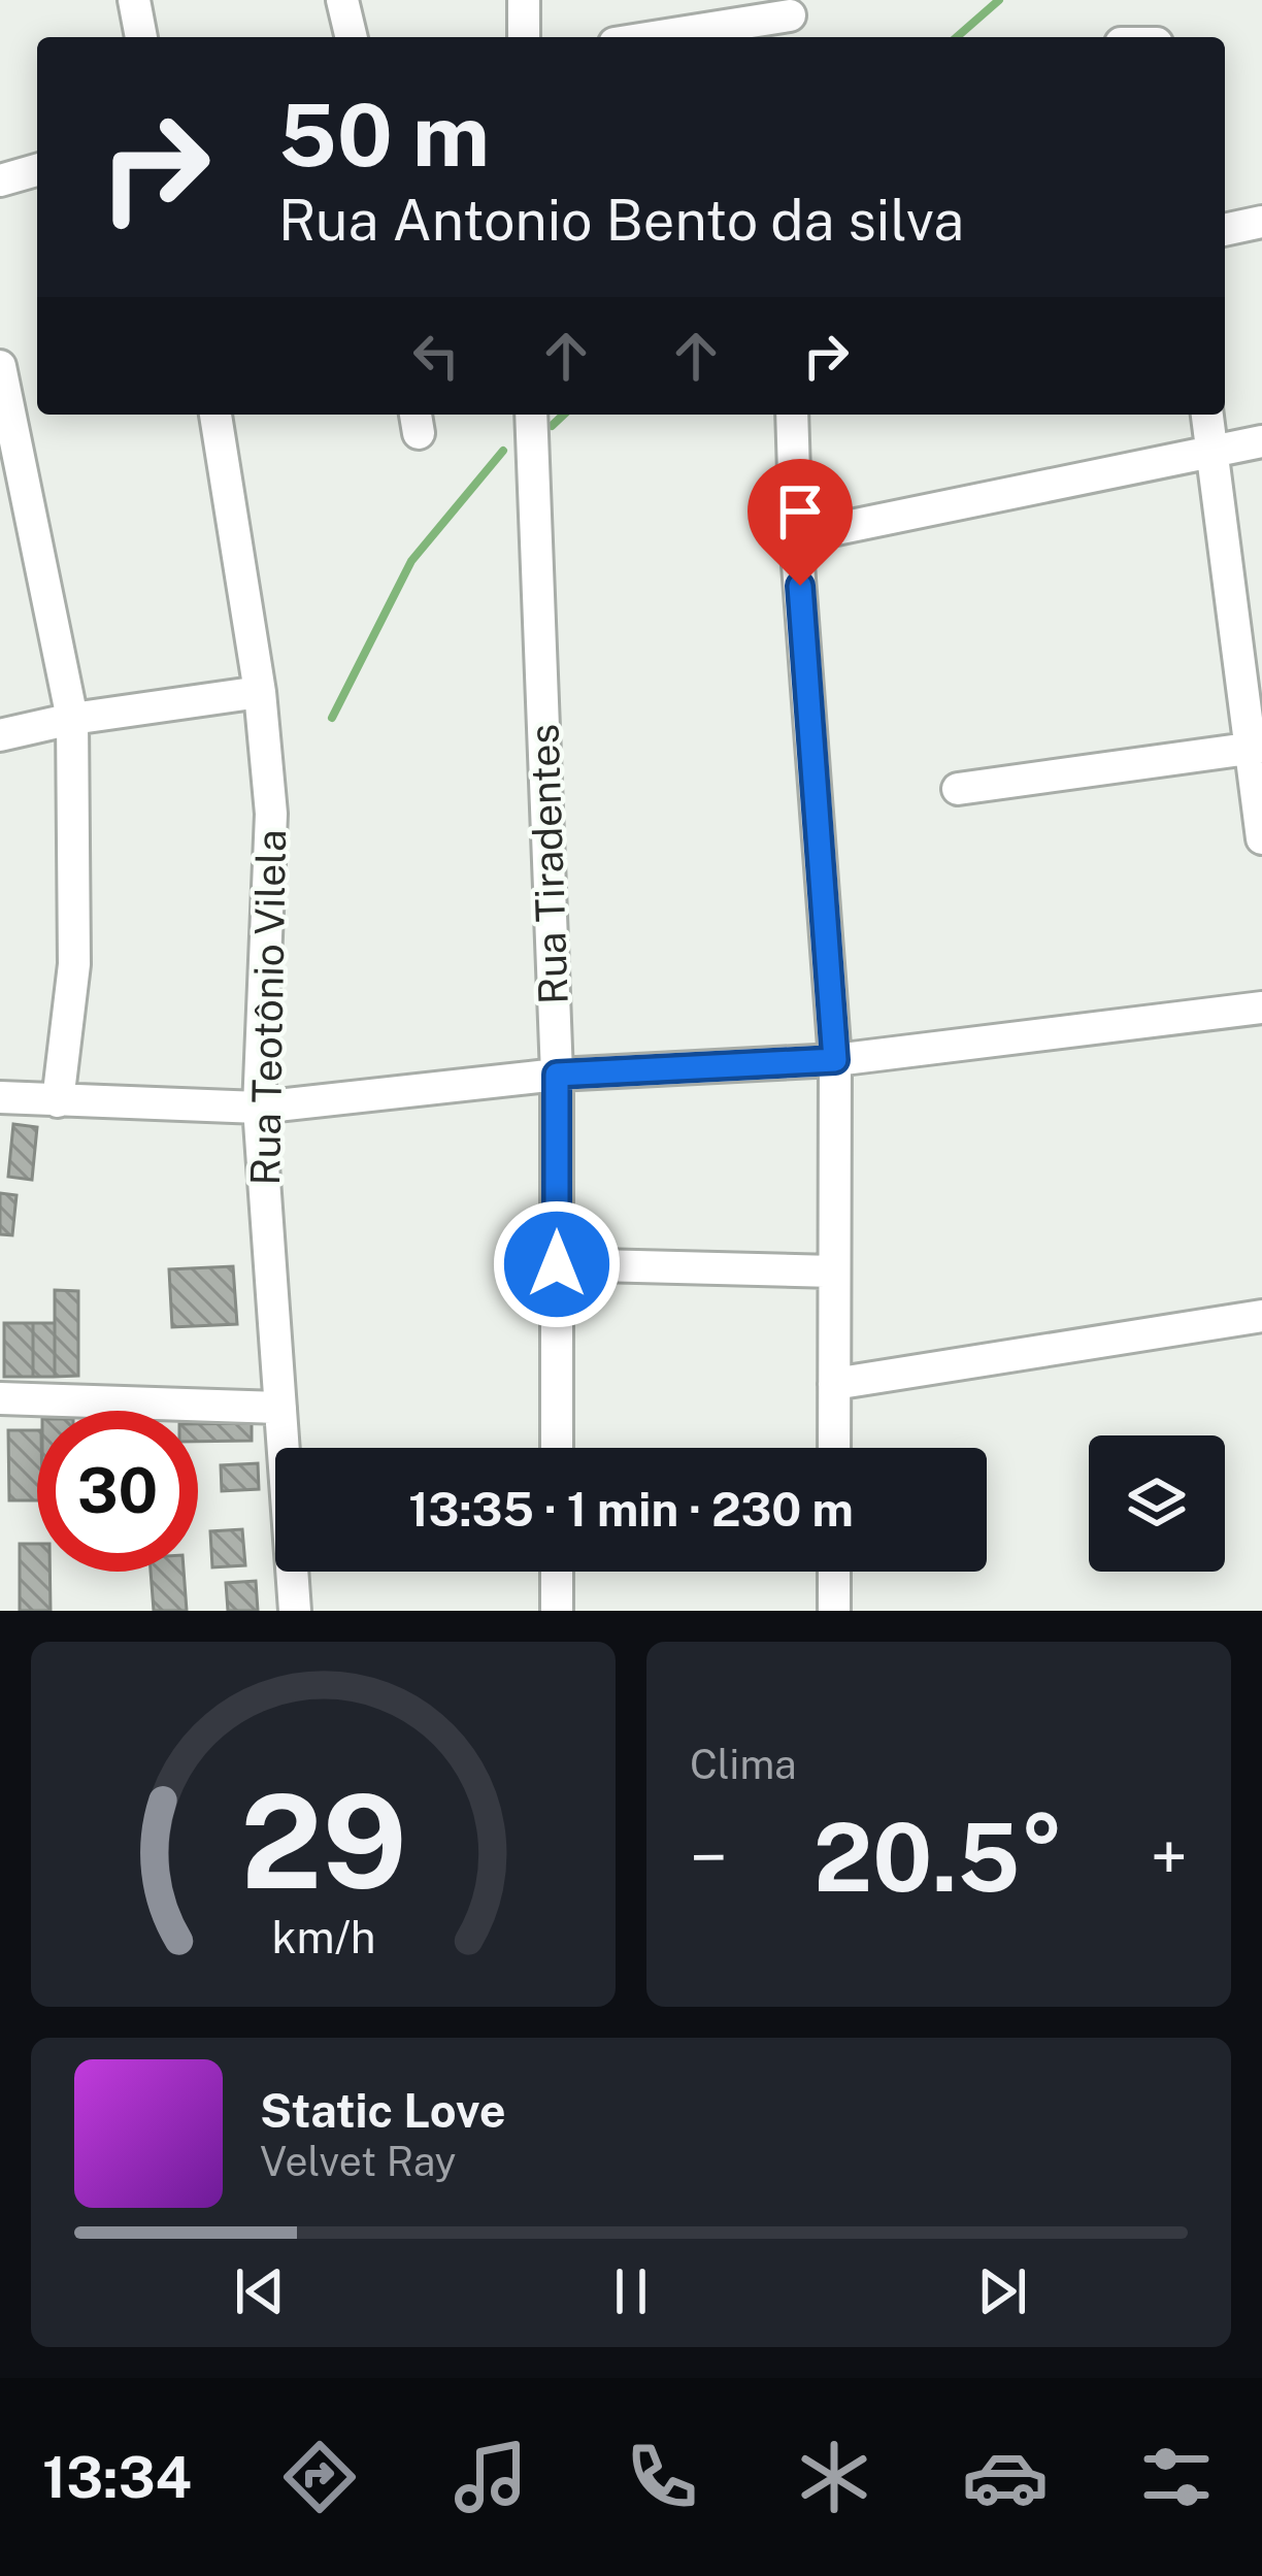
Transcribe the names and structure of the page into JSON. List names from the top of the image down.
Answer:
{
  "streets": {
    "street": ["Rua Tiradentes", "Rua Teotônio Vilela"]
  },
  "page": {
    "turn": ["50 m", "Rua Antonio Bento da silva"],
    "limit": "30",
    "trip": "13:35 · 1 min · 230 m",
    "tile": "Clima",
    "heat": ["−", "20.5°", "+"],
    "song": ["Static Love", "Velvet Ray"],
    "tabs": "13:34",
    "gauge": ["29", "km/h"]
  }
}
